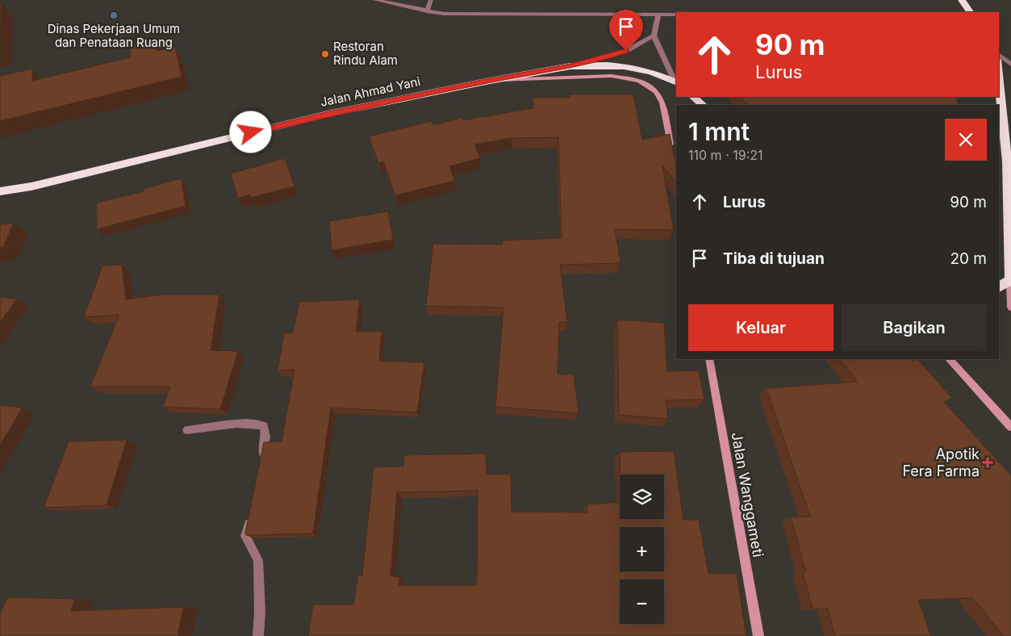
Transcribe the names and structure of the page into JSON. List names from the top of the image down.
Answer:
{
  "streets": {
    "highway": ["Jalan Ahmad Yani"],
    "street": ["Jalan Wanggameti"]
  },
  "places": {
    "other": ["Dinas Pekerjaan Umum dan Penataan Ruang", "Restoran Rindu Alam"],
    "health": ["Apotik Fera Farma"]
  },
  "page": {
    "turn": ["90 m", "Lurus"],
    "heading": ["1 mnt", "110 m · 19:21"],
    "list": [
      {
        "name": "Lurus",
        "value": "90 m"
      },
      {
        "name": "Tiba di tujuan",
        "value": "20 m"
      }
    ],
    "buttons": ["Keluar", "Bagikan"],
    "map_buttons": ["+", "−"]
  }
}
